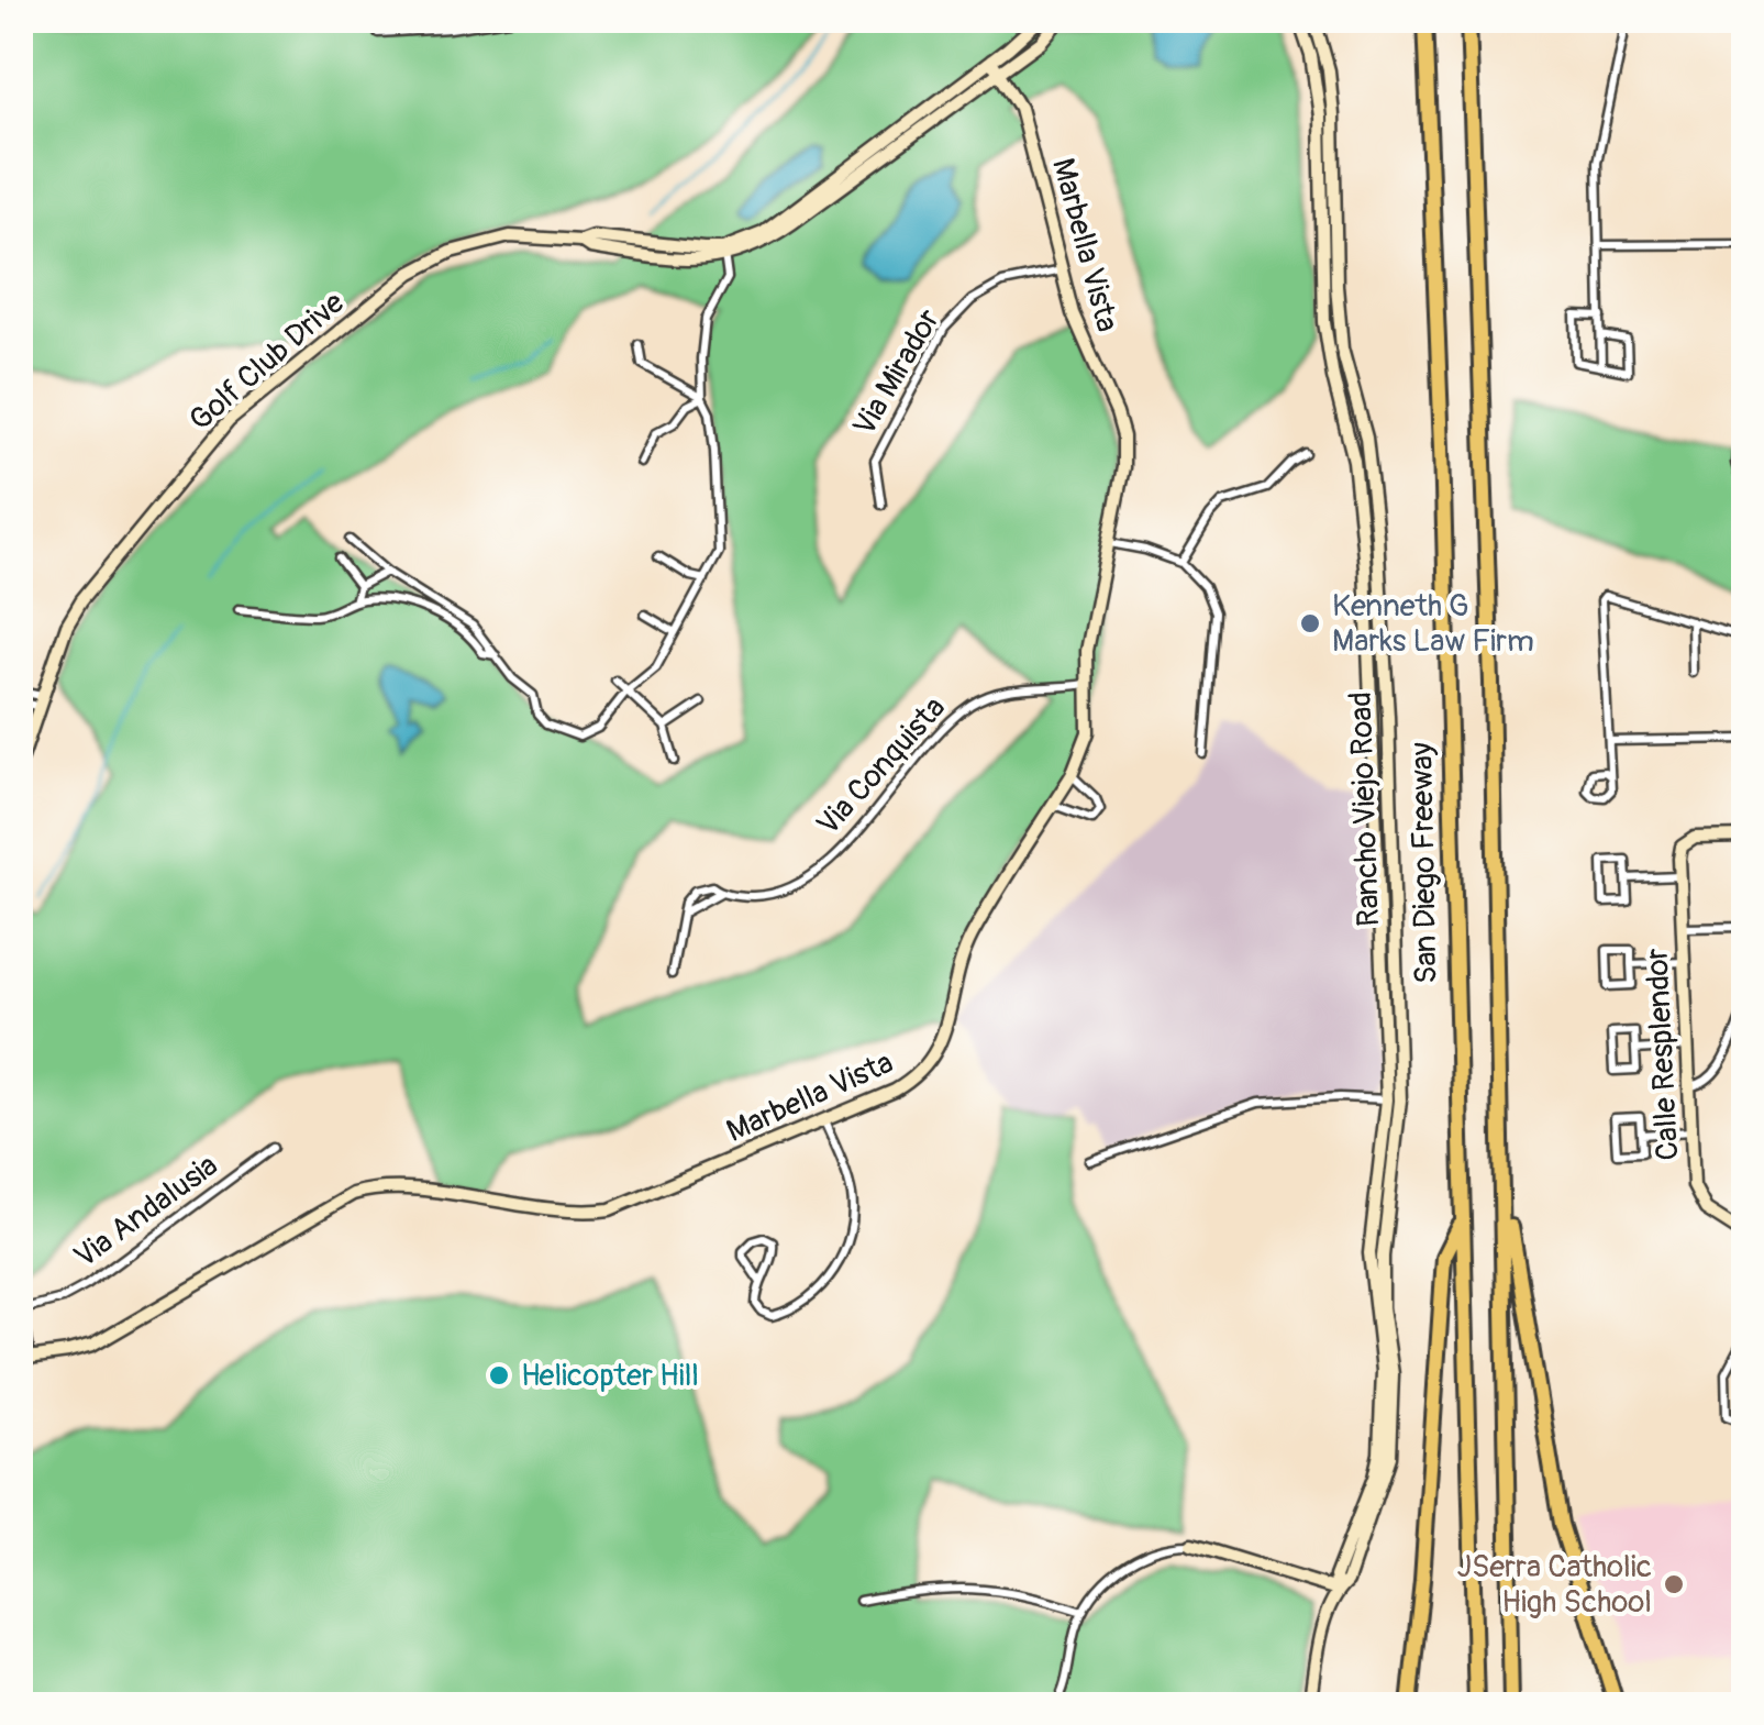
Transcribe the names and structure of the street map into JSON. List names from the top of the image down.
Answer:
{
  "streets": {
    "highway": ["San Diego Freeway"],
    "street": [
      "Marbella Vista",
      "Golf Club Drive",
      "Via Mirador",
      "Via Conquista",
      "Rancho Viejo Road",
      "Calle Resplendor",
      "Via Andalusia"
    ]
  },
  "crossings": [
    ["Marbella Vista", "Golf Club Drive"],
    ["Marbella Vista", "Via Mirador"],
    ["Marbella Vista", "Via Conquista"],
    ["Marbella Vista", "Via Andalusia"]
  ],
  "places": ["Kenneth G Marks Law Firm", "Helicopter Hill", "JSerra Catholic High School"]
}
